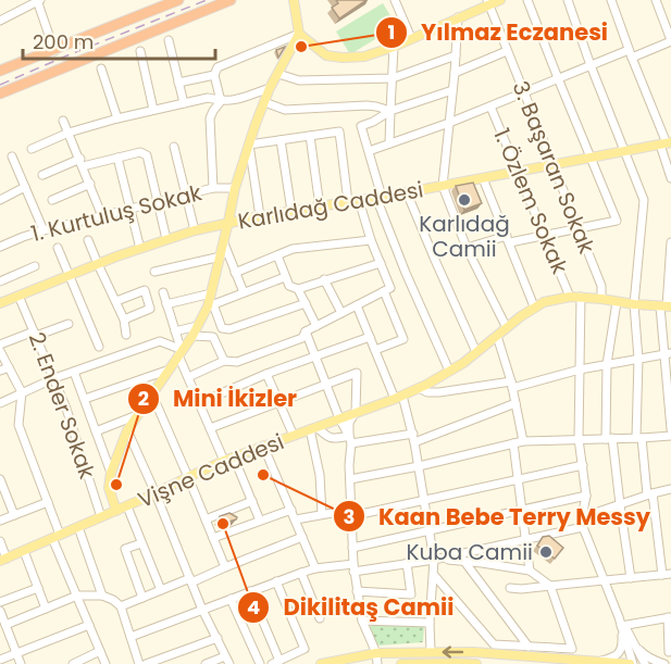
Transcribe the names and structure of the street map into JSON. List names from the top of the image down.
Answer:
{
  "streets": {
    "main road": ["Karlıdağ Caddesi", "Vişne Caddesi"],
    "street": [
      "3. Başaran Sokak",
      "1. Özlem Sokak",
      "1. Kurtuluş Sokak",
      "2. Ender Sokak"
    ]
  },
  "crossings": [
    ["3. Başaran Sokak", "Karlıdağ Caddesi"],
    ["3. Başaran Sokak", "Vişne Caddesi"],
    ["1. Özlem Sokak", "Karlıdağ Caddesi"],
    ["1. Özlem Sokak", "Vişne Caddesi"],
    ["Karlıdağ Caddesi", "2. Ender Sokak"],
    ["2. Ender Sokak", "Vişne Caddesi"]
  ],
  "places": [
    "Yılmaz Eczanesi",
    "Karlıdağ Camii",
    "Kaan Bebe Terry Messy",
    "Mini İkizler",
    "Dikilitaş Camii",
    "Kuba Camii"
  ],
  "scale_bar": "200 m"
}
